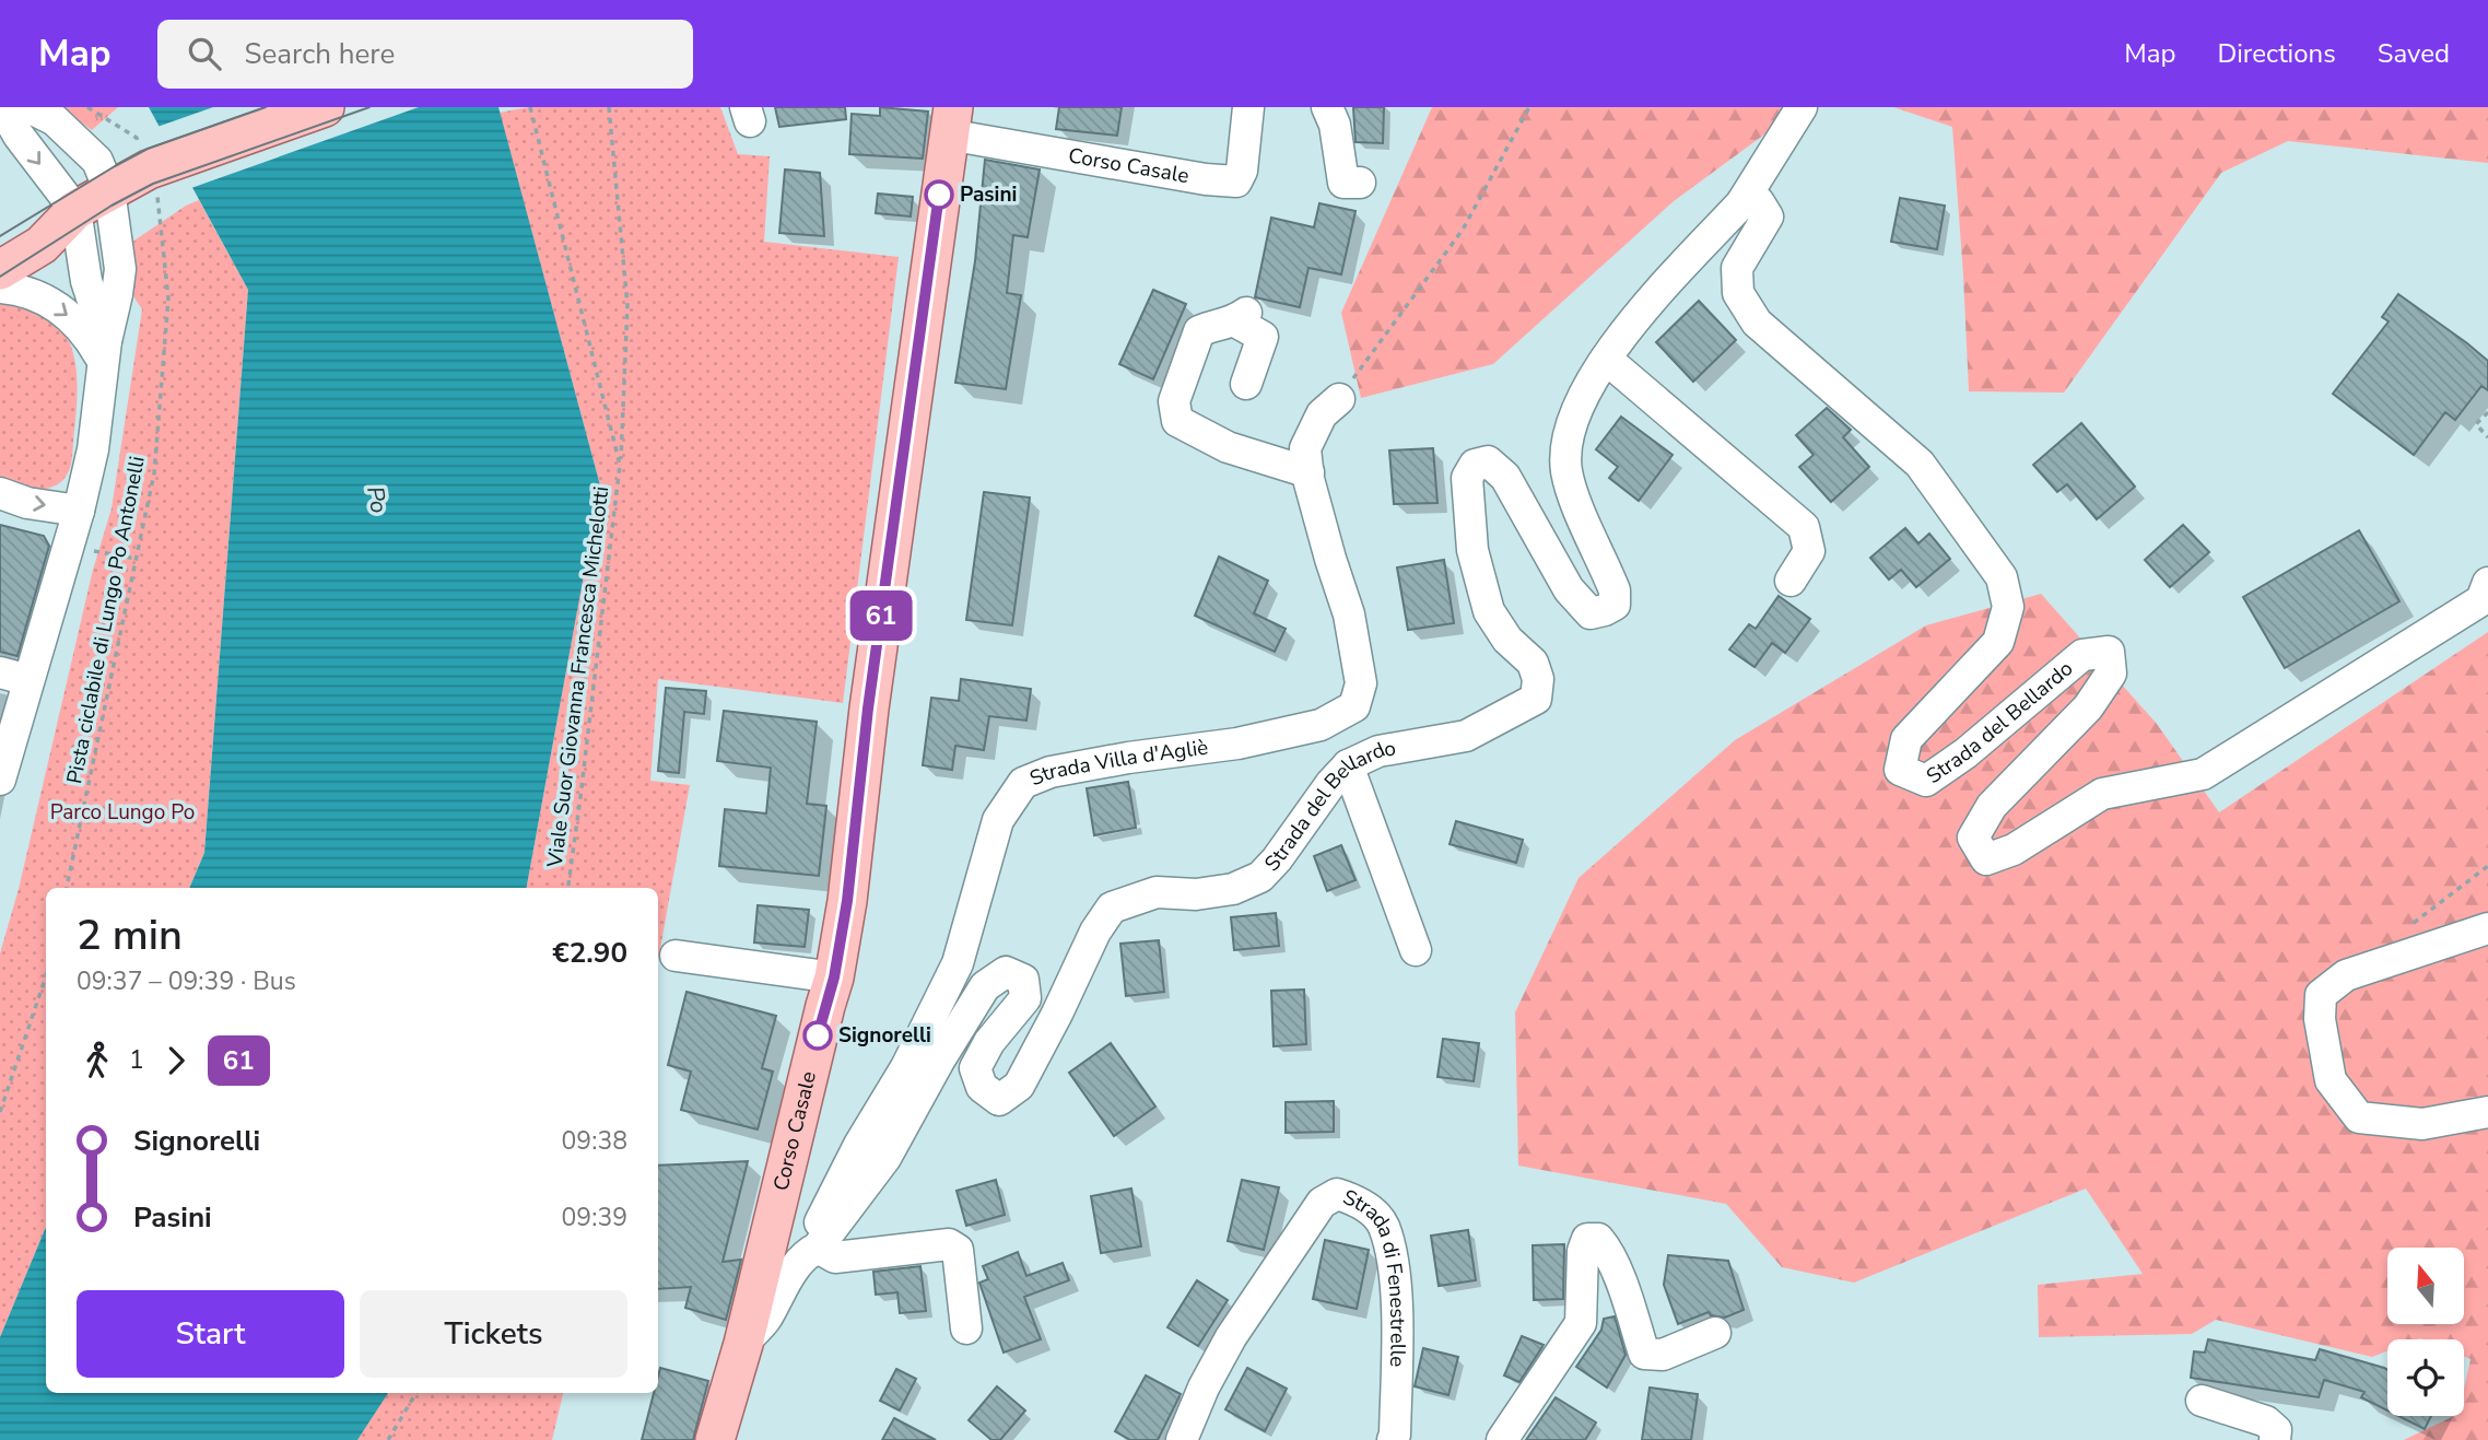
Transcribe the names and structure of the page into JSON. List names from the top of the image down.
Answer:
{
  "streets": {
    "main road": ["Corso Casale"],
    "street": ["Strada del Bellardo", "Strada Villa d'Agliè", "Strada di Fenestrelle"],
    "path": ["Pista ciclabile di Lungo Po Antonelli", "Viale Suor Giovanna Francesca Michelotti"]
  },
  "crossings": [
    ["Corso Casale", "Strada del Bellardo"],
    ["Strada del Bellardo", "Strada Villa d'Agliè"]
  ],
  "water": ["Po"],
  "parks": ["Parco Lungo Po"],
  "places": ["Pasini", "Signorelli"],
  "lines": ["bus line 61"],
  "north": "top",
  "page": {
    "header": "Map",
    "search": "Search here",
    "nav": ["Map", "Directions", "Saved"],
    "on_map": "61",
    "heading": ["2 min", "09:37 – 09:39 · Bus", "€2.90"],
    "legs": ["1", "61"],
    "list": [
      {
        "name": "Signorelli",
        "value": "09:38"
      },
      {
        "name": "Pasini",
        "value": "09:39"
      }
    ],
    "buttons": ["Start", "Tickets"]
  }
}
